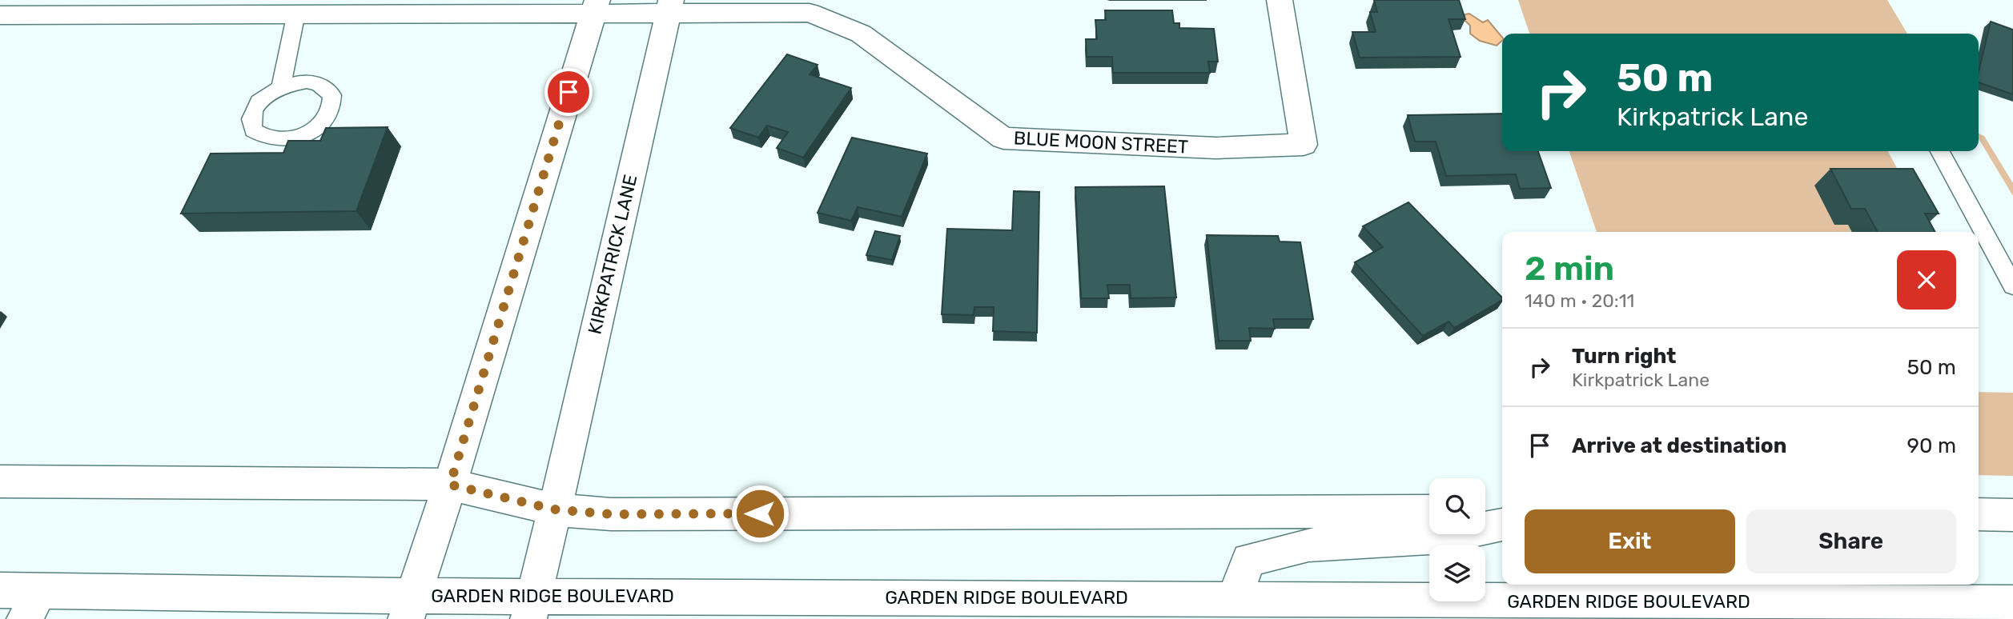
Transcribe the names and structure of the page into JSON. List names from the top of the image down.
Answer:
{
  "streets": {
    "main road": ["BLUE MOON STREET", "KIRKPATRICK LANE", "GARDEN RIDGE BOULEVARD"]
  },
  "crossings": [
    ["BLUE MOON STREET", "KIRKPATRICK LANE"],
    ["KIRKPATRICK LANE", "GARDEN RIDGE BOULEVARD"]
  ],
  "page": {
    "turn": ["50 m", "Kirkpatrick Lane"],
    "heading": ["2 min", "140 m · 20:11"],
    "list": [
      {
        "name": "Turn right",
        "note": "Kirkpatrick Lane",
        "value": "50 m"
      },
      {
        "name": "Arrive at destination",
        "value": "90 m"
      }
    ],
    "buttons": ["Exit", "Share"]
  }
}
